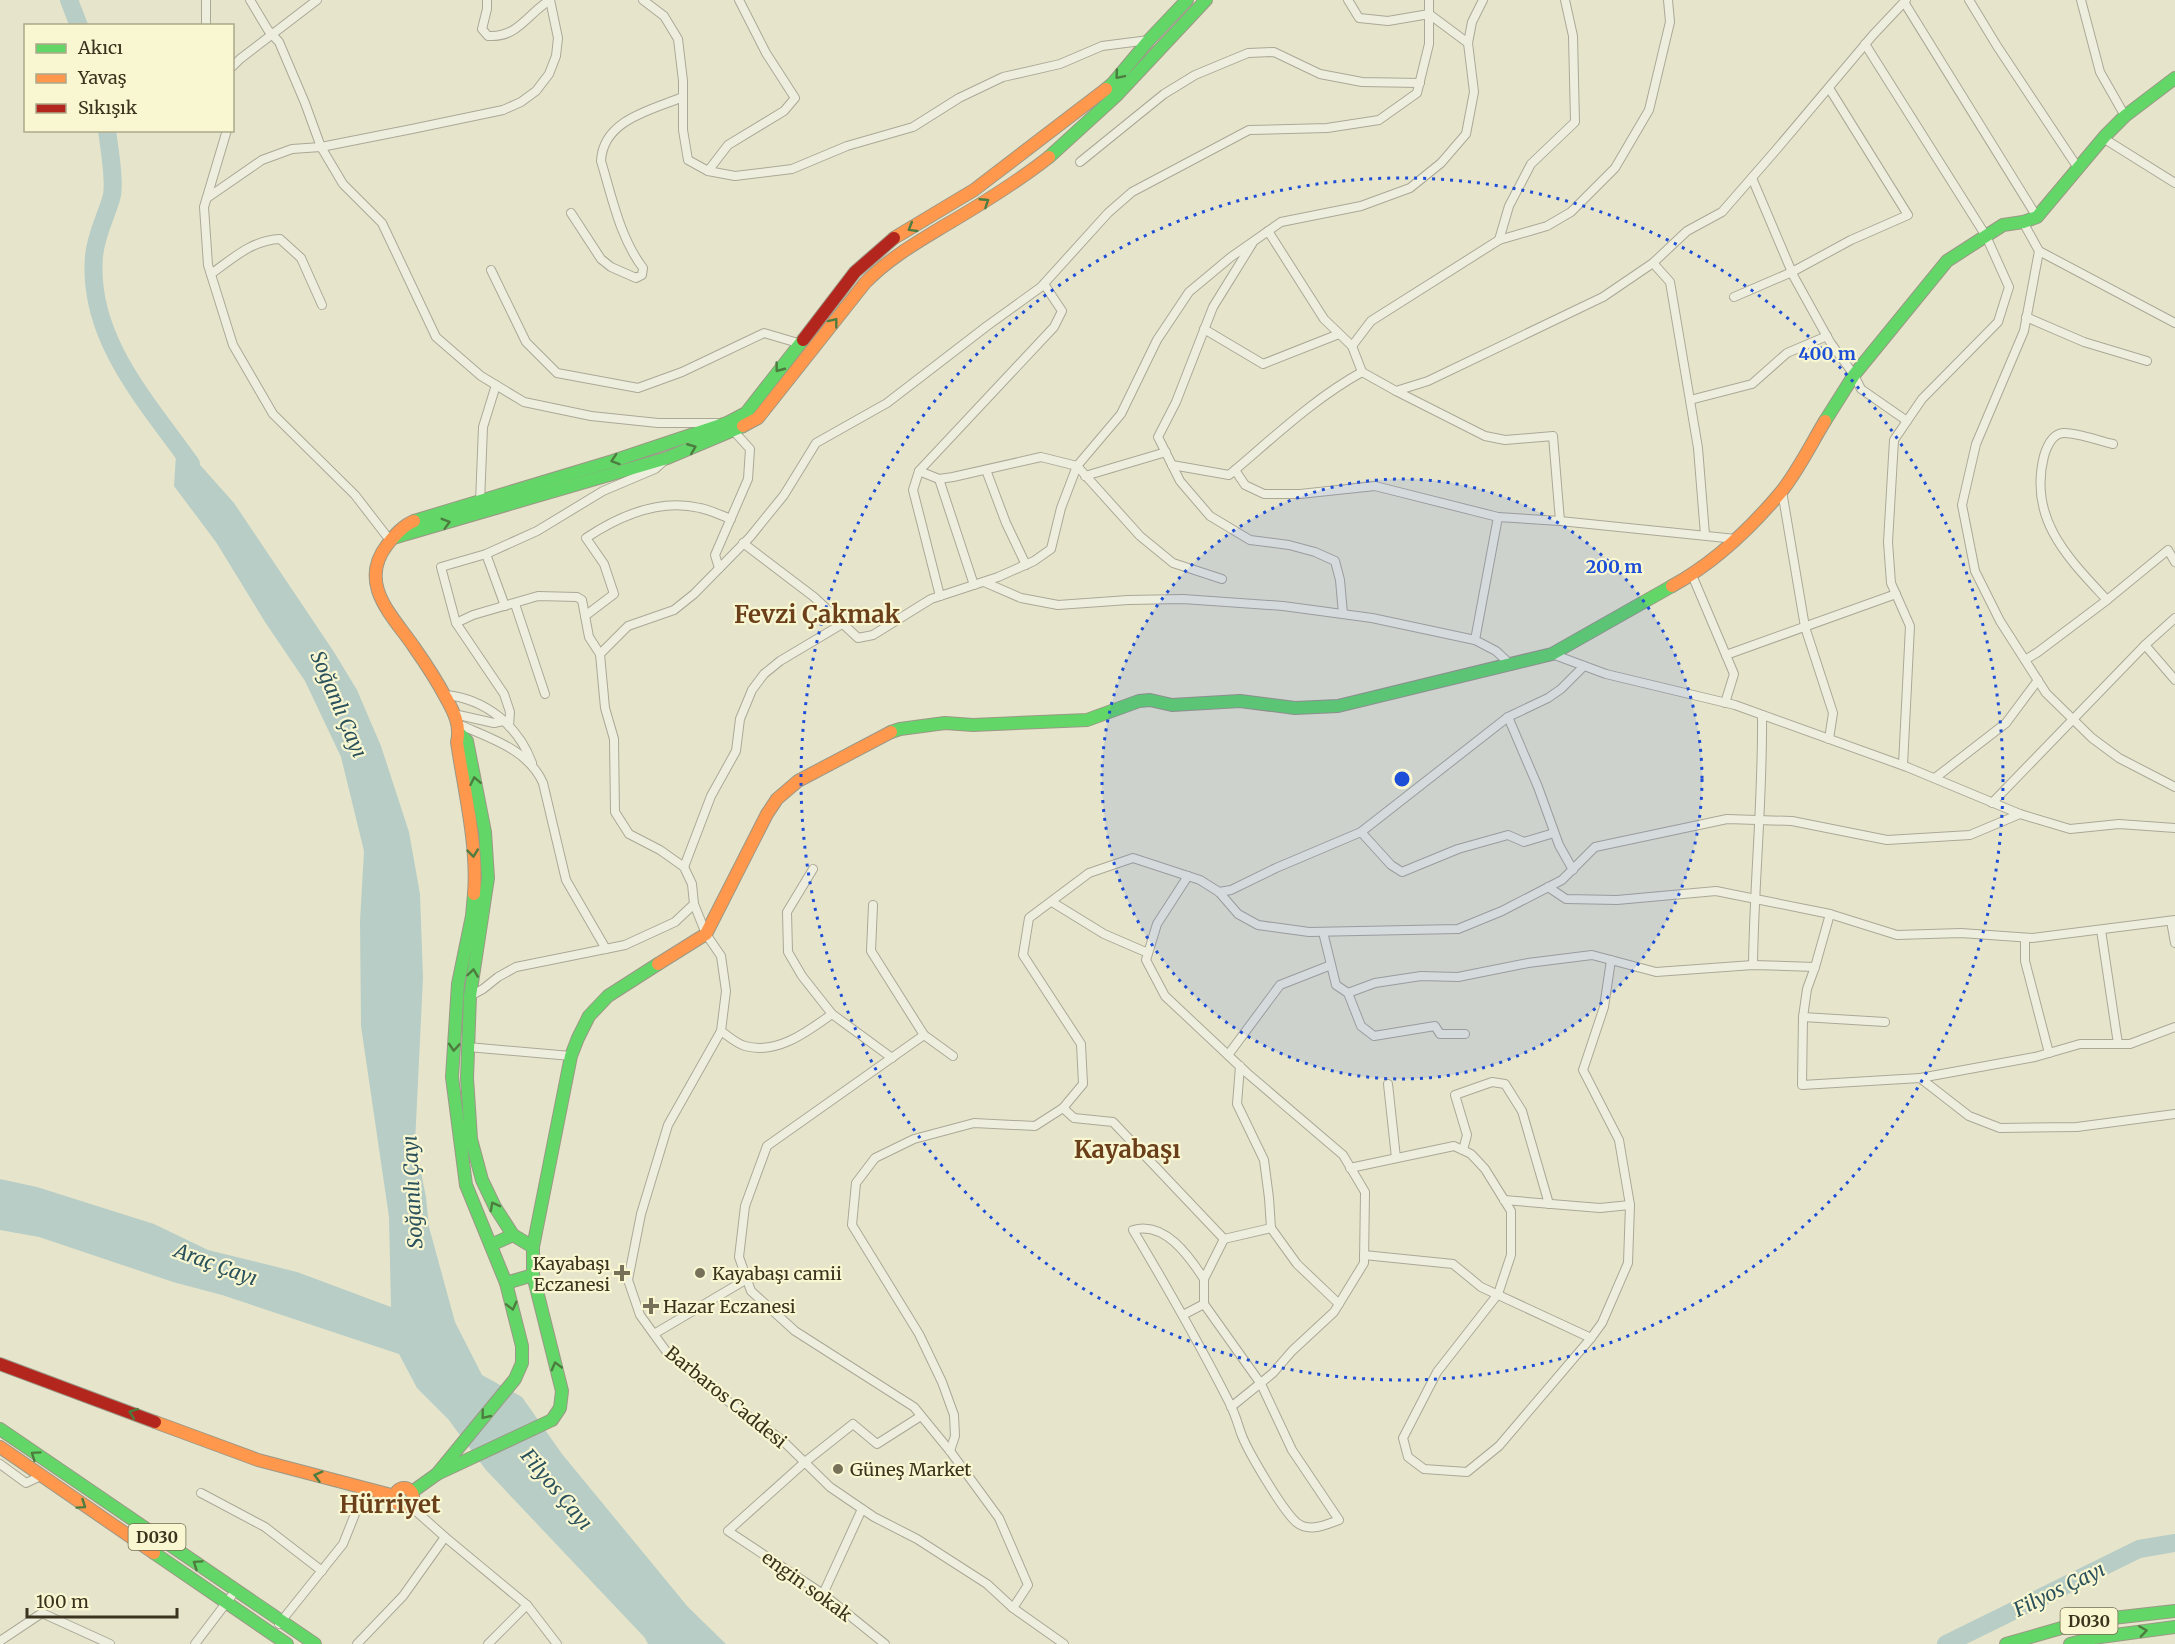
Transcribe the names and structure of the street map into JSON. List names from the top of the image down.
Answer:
{
  "streets": {
    "main road": ["D030"],
    "street": ["Barbaros Caddesi", "engin sokak"]
  },
  "crossings": [
    ["Barbaros Caddesi", "engin sokak"]
  ],
  "districts": ["Fevzi Çakmak", "Kayabaşı", "Hürriyet"],
  "water": ["Soğanlı Çayı", "Araç Çayı", "Filyos Çayı"],
  "places": {
    "health": ["Kayabaşı Eczanesi", "Hazar Eczanesi"],
    "other": ["Kayabaşı camii", "Güneş Market"]
  },
  "legend": ["Akıcı", "Yavaş", "Sıkışık"],
  "scale_bar": "100 m",
  "rings": ["400 m", "200 m"]
}
